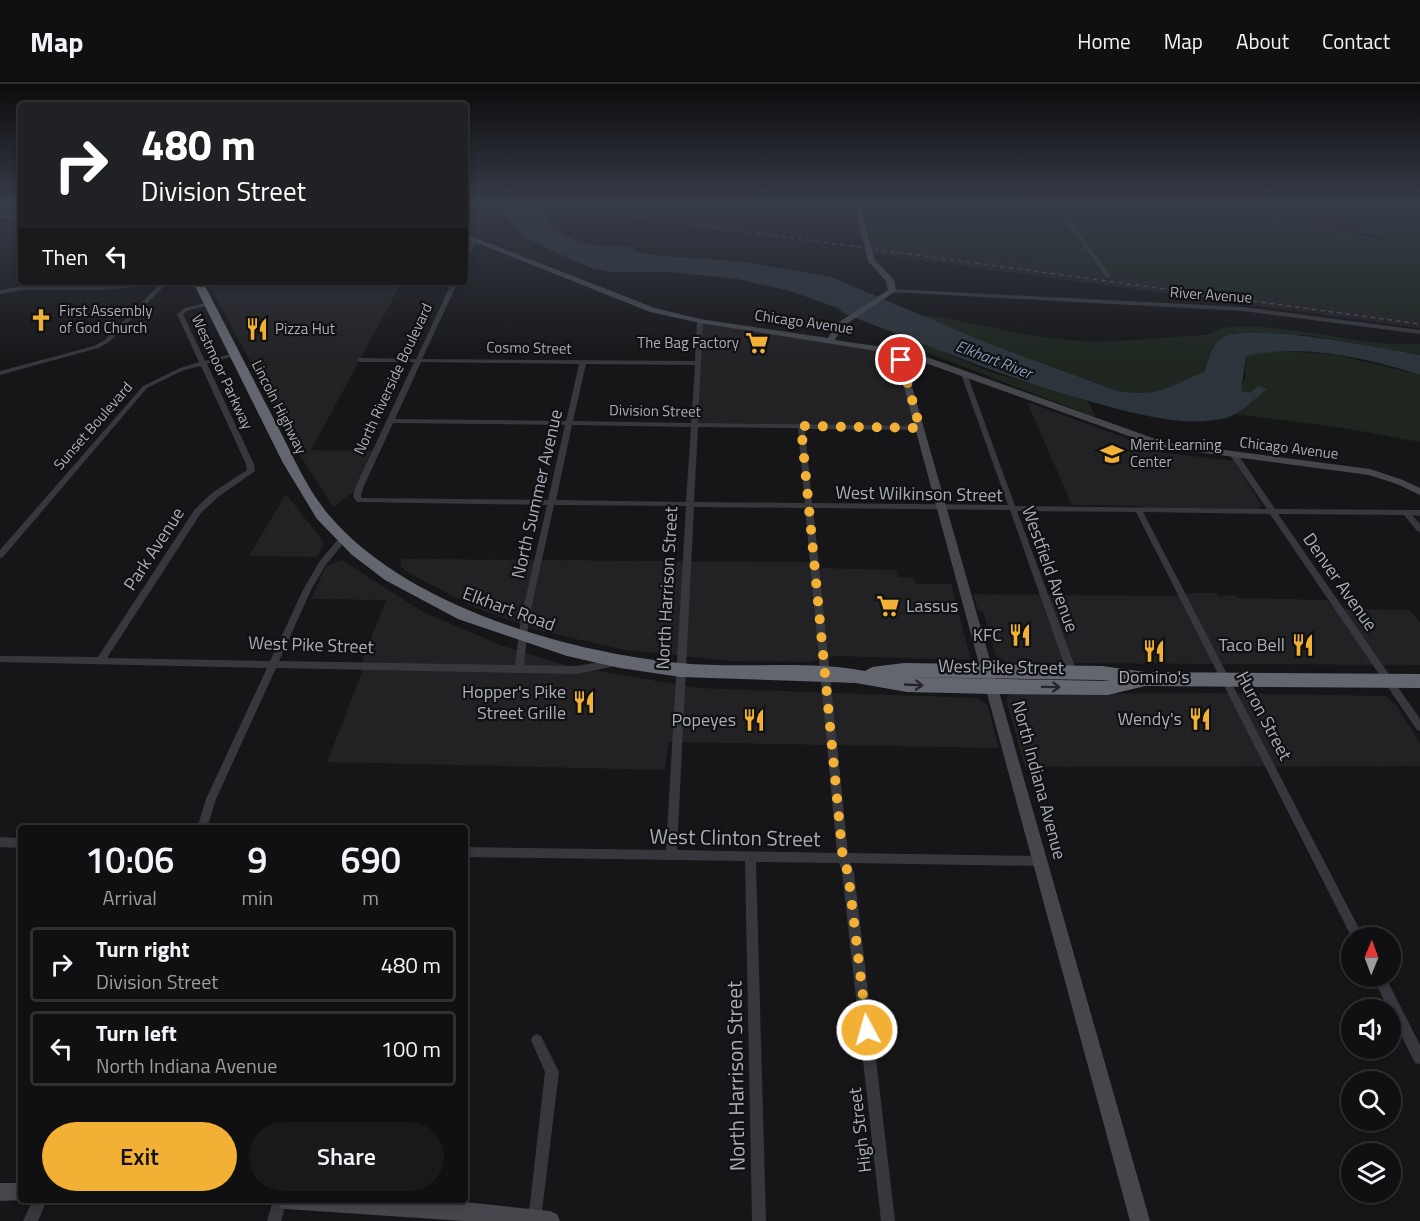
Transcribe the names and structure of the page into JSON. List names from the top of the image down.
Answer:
{
  "streets": {
    "highway": ["Lincoln Highway", "Elkhart Road", "West Pike Street"],
    "street": [
      "River Avenue",
      "Chicago Avenue",
      "Cosmo Street",
      "Westmoor Parkway",
      "North Riverside Boulevard",
      "Division Street",
      "Sunset Boulevard",
      "North Summer Avenue",
      "West Wilkinson Street",
      "Park Avenue",
      "Westfield Avenue",
      "Denver Avenue",
      "North Harrison Street",
      "Huron Street",
      "North Indiana Avenue",
      "West Clinton Street",
      "High Street"
    ]
  },
  "crossings": [
    ["Chicago Avenue", "Westfield Avenue"],
    ["Chicago Avenue", "Denver Avenue"],
    ["Chicago Avenue", "North Harrison Street"],
    ["Chicago Avenue", "North Indiana Avenue"],
    ["Cosmo Street", "North Riverside Boulevard"],
    ["Cosmo Street", "North Summer Avenue"],
    ["Cosmo Street", "North Harrison Street"],
    ["Westmoor Parkway", "Lincoln Highway"],
    ["Westmoor Parkway", "Sunset Boulevard"],
    ["Westmoor Parkway", "Park Avenue"],
    ["North Riverside Boulevard", "Division Street"],
    ["North Riverside Boulevard", "West Wilkinson Street"],
    ["Lincoln Highway", "Sunset Boulevard"],
    ["Lincoln Highway", "Elkhart Road"],
    ["Division Street", "North Summer Avenue"],
    ["Division Street", "North Harrison Street"],
    ["Division Street", "North Indiana Avenue"],
    ["Division Street", "High Street"],
    ["North Summer Avenue", "West Wilkinson Street"],
    ["North Summer Avenue", "Elkhart Road"],
    ["North Summer Avenue", "West Pike Street"],
    ["West Wilkinson Street", "Westfield Avenue"],
    ["West Wilkinson Street", "Denver Avenue"],
    ["West Wilkinson Street", "North Harrison Street"],
    ["West Wilkinson Street", "Huron Street"],
    ["West Wilkinson Street", "North Indiana Avenue"],
    ["West Wilkinson Street", "High Street"],
    ["Park Avenue", "West Pike Street"],
    ["Westfield Avenue", "West Pike Street"],
    ["Denver Avenue", "West Pike Street"],
    ["North Harrison Street", "Elkhart Road"],
    ["North Harrison Street", "West Pike Street"],
    ["North Harrison Street", "West Clinton Street"],
    ["Elkhart Road", "West Pike Street"],
    ["West Pike Street", "Huron Street"],
    ["West Pike Street", "North Indiana Avenue"],
    ["West Pike Street", "High Street"],
    ["North Indiana Avenue", "West Clinton Street"],
    ["West Clinton Street", "High Street"]
  ],
  "water": ["Elkhart River"],
  "places": {
    "church": ["First Assembly of God Church"],
    "restaurant": [
      "Pizza Hut",
      "KFC",
      "Taco Bell",
      "Domino's",
      "Hopper's Pike Street Grille",
      "Wendy's",
      "Popeyes"
    ],
    "supermarket": ["The Bag Factory", "Lassus"],
    "school or university": ["Merit Learning Center"]
  },
  "north": "top",
  "page": {
    "header": "Map",
    "nav": [
      "Home",
      "Map",
      "About",
      "Contact"
    ],
    "turn": ["480 m", "Division Street"],
    "then": "Then",
    "eta": [
      "10:06",
      "Arrival",
      "9",
      "min",
      "690",
      "m"
    ],
    "list": [
      {
        "name": "Turn right",
        "note": "Division Street",
        "value": "480 m"
      },
      {
        "name": "Turn left",
        "note": "North Indiana Avenue",
        "value": "100 m"
      }
    ],
    "buttons": ["Exit", "Share"]
  }
}
